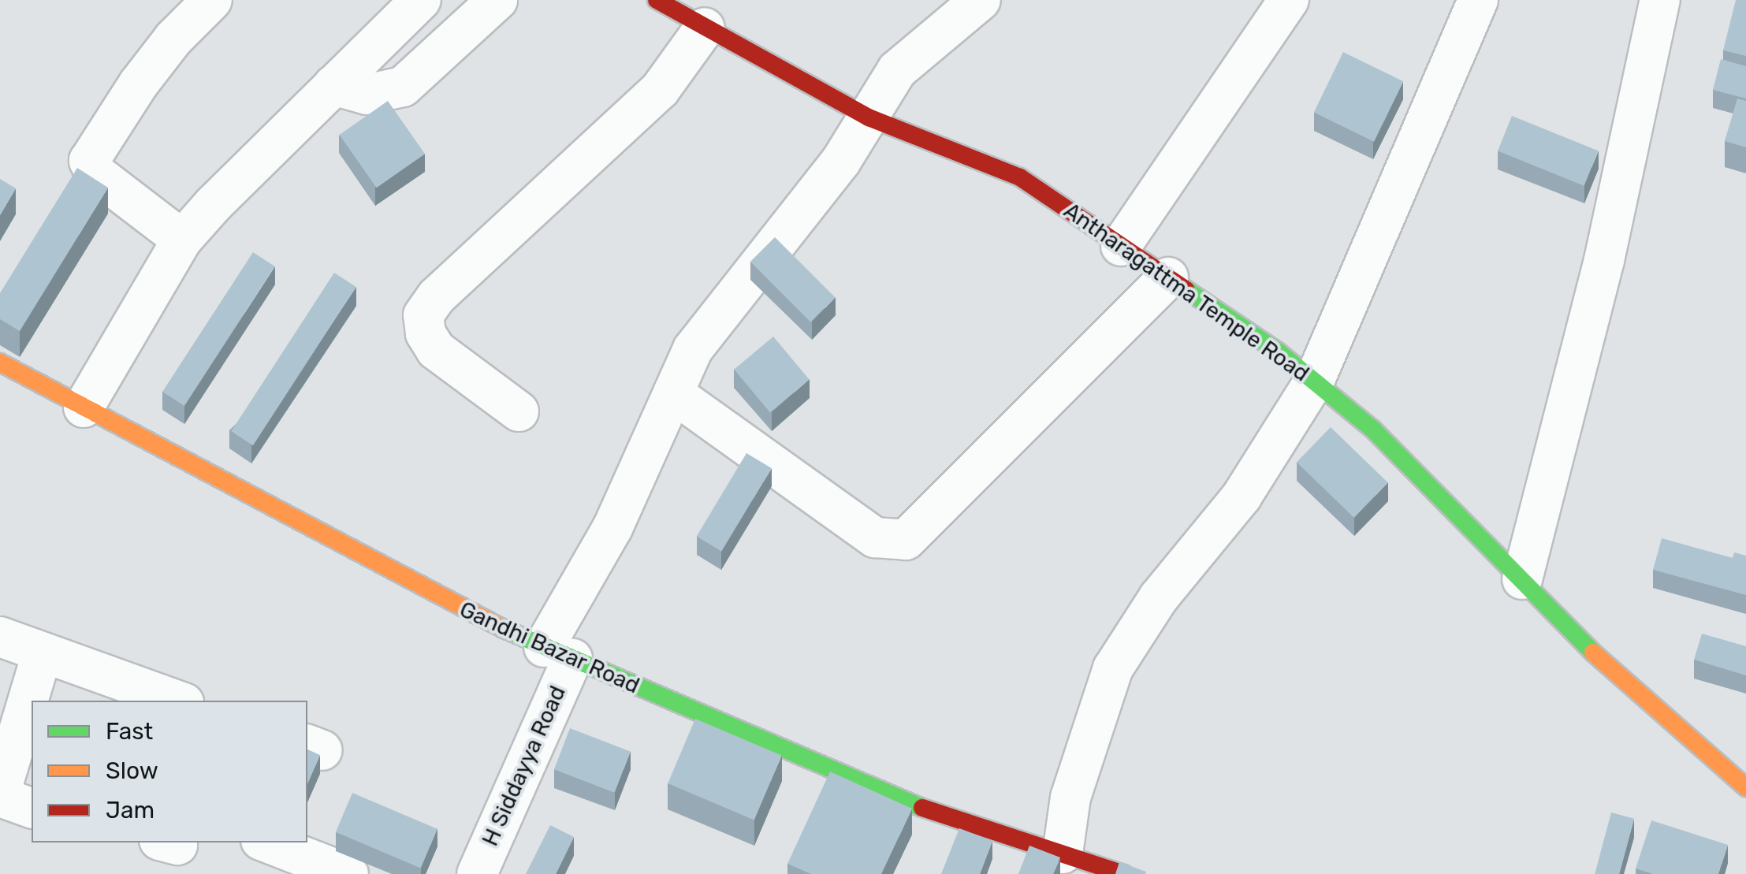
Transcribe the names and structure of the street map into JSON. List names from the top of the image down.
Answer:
{
  "streets": {
    "street": ["Antharagattma Temple Road", "Gandhi Bazar Road", "H Siddayya Road"]
  },
  "crossings": [
    ["Antharagattma Temple Road", "H Siddayya Road"],
    ["Gandhi Bazar Road", "H Siddayya Road"]
  ],
  "legend": ["Fast", "Slow", "Jam"]
}
